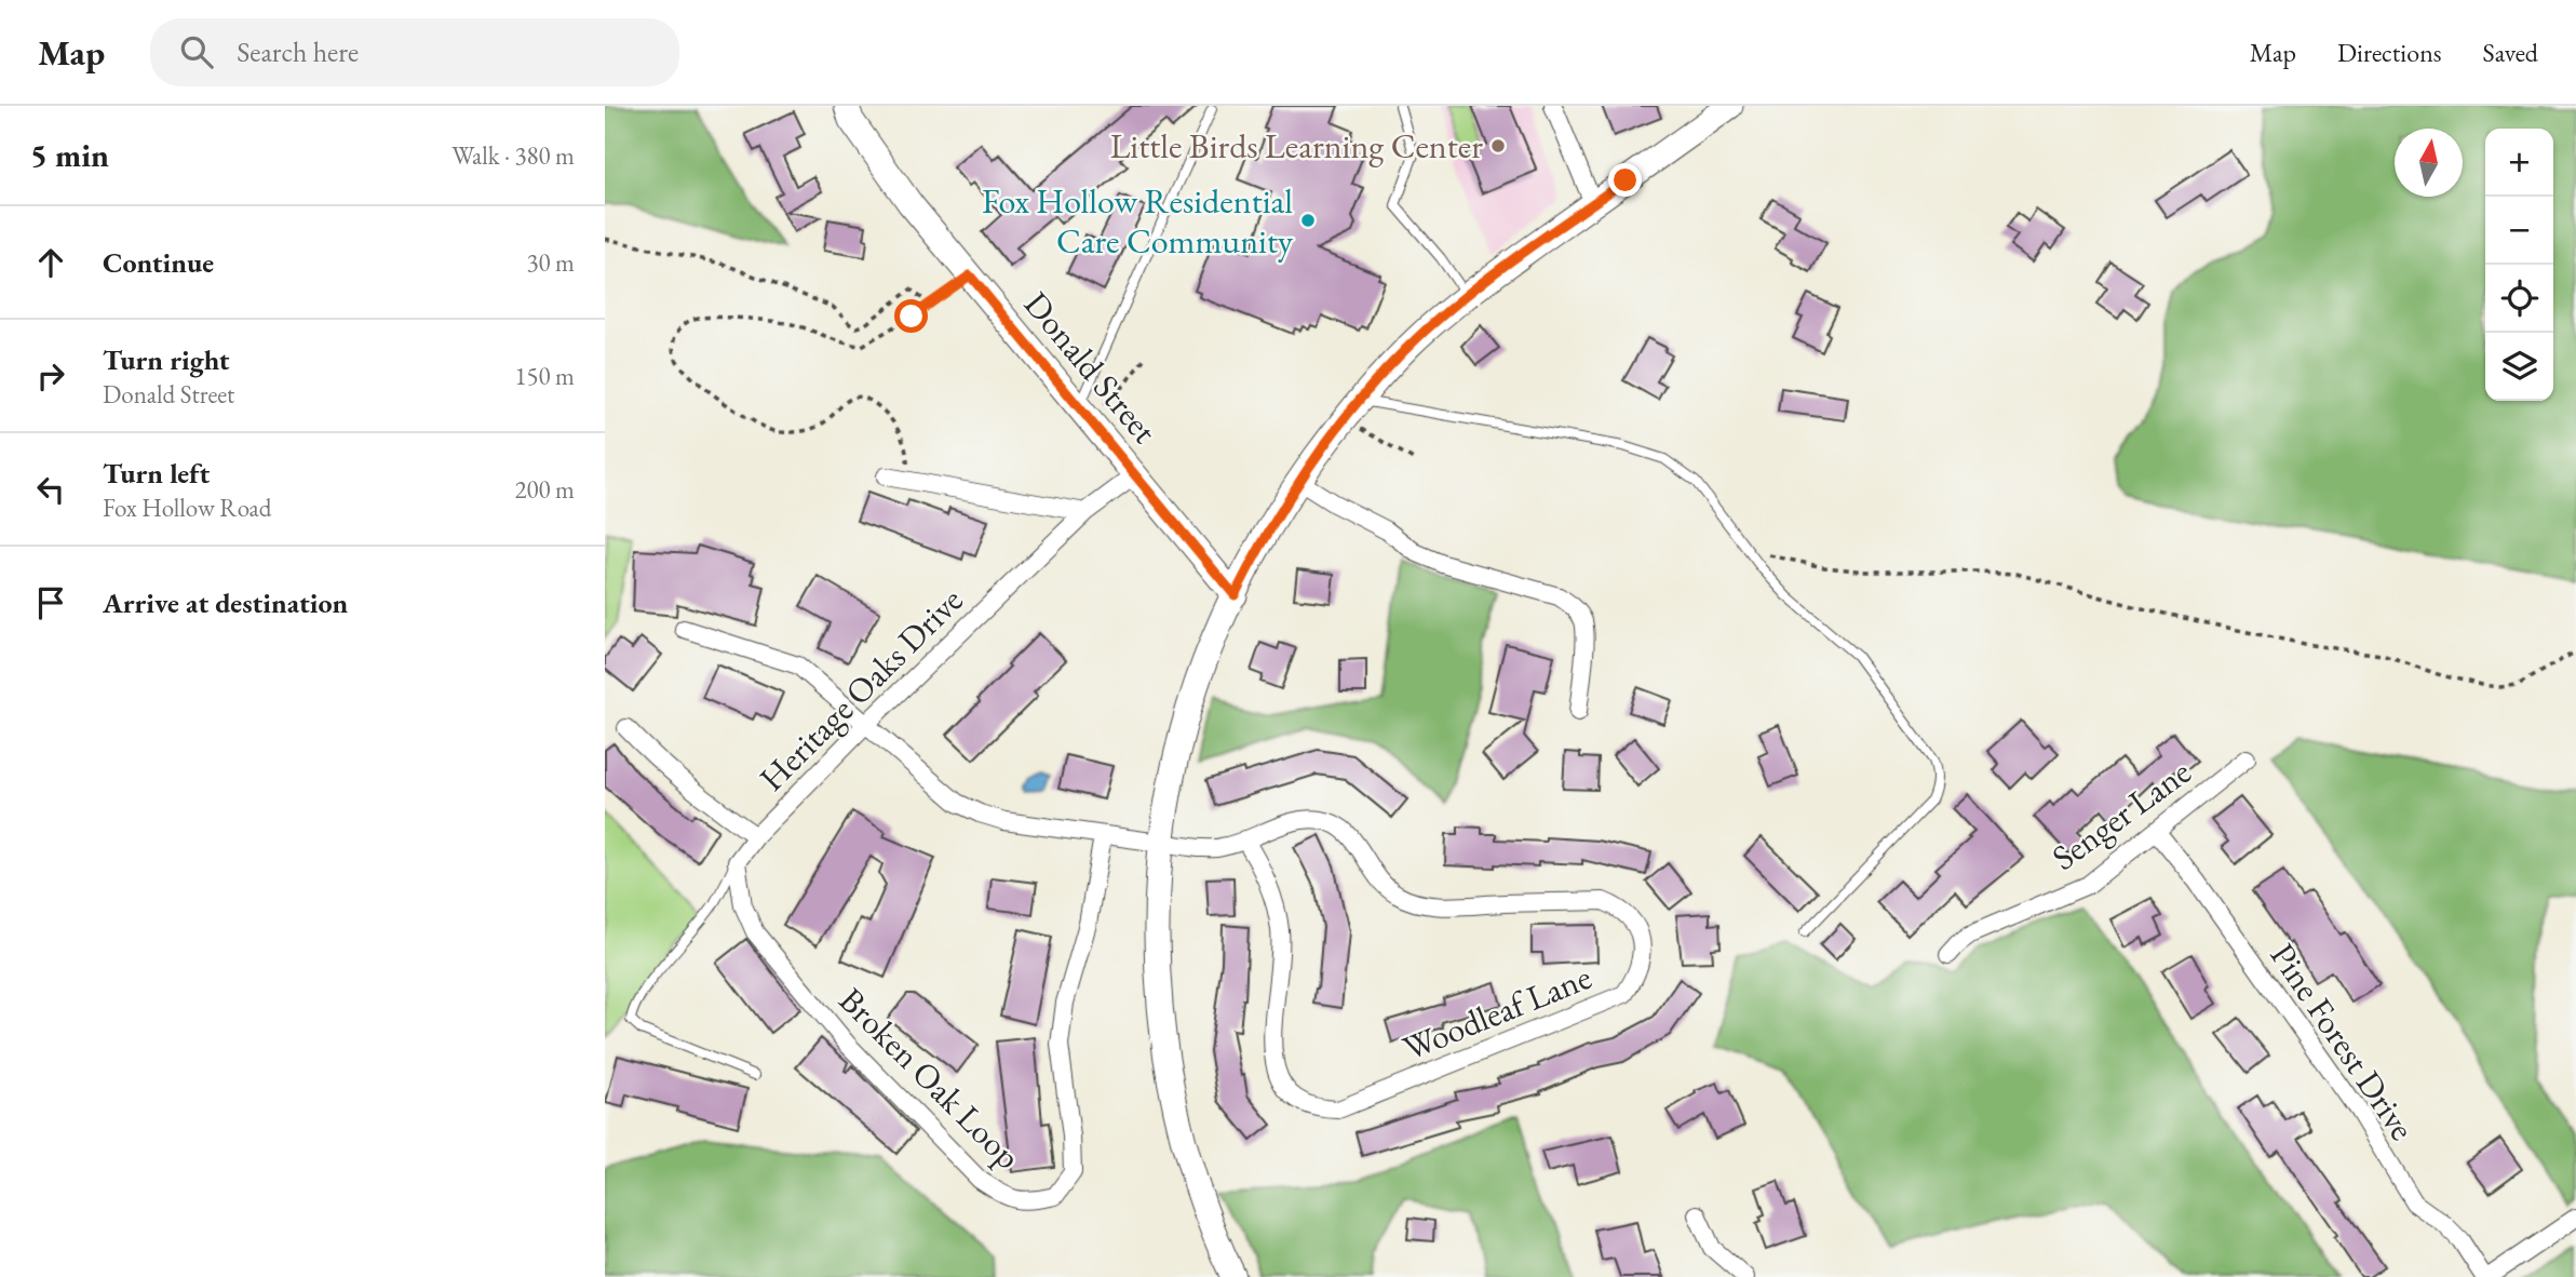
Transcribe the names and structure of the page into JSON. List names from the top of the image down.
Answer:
{
  "streets": {
    "main road": ["Donald Street"],
    "street": [
      "Heritage Oaks Drive",
      "Senger Lane",
      "Woodleaf Lane",
      "Pine Forest Drive",
      "Broken Oak Loop"
    ]
  },
  "crossings": [
    ["Donald Street", "Heritage Oaks Drive"],
    ["Heritage Oaks Drive", "Woodleaf Lane"],
    ["Senger Lane", "Pine Forest Drive"],
    ["Woodleaf Lane", "Broken Oak Loop"]
  ],
  "places": ["Little Birds Learning Center", "Fox Hollow Residential Care Community"],
  "north": "top",
  "page": {
    "header": "Map",
    "search": "Search here",
    "nav": ["Map", "Directions", "Saved"],
    "heading": ["5 min", "Walk · 380 m"],
    "map_buttons": ["+", "−"],
    "list": [
      ["Continue", "30 m"],
      ["Turn right", "Donald Street", "150 m"],
      ["Turn left", "Fox Hollow Road", "200 m"],
      "Arrive at destination"
    ]
  }
}
